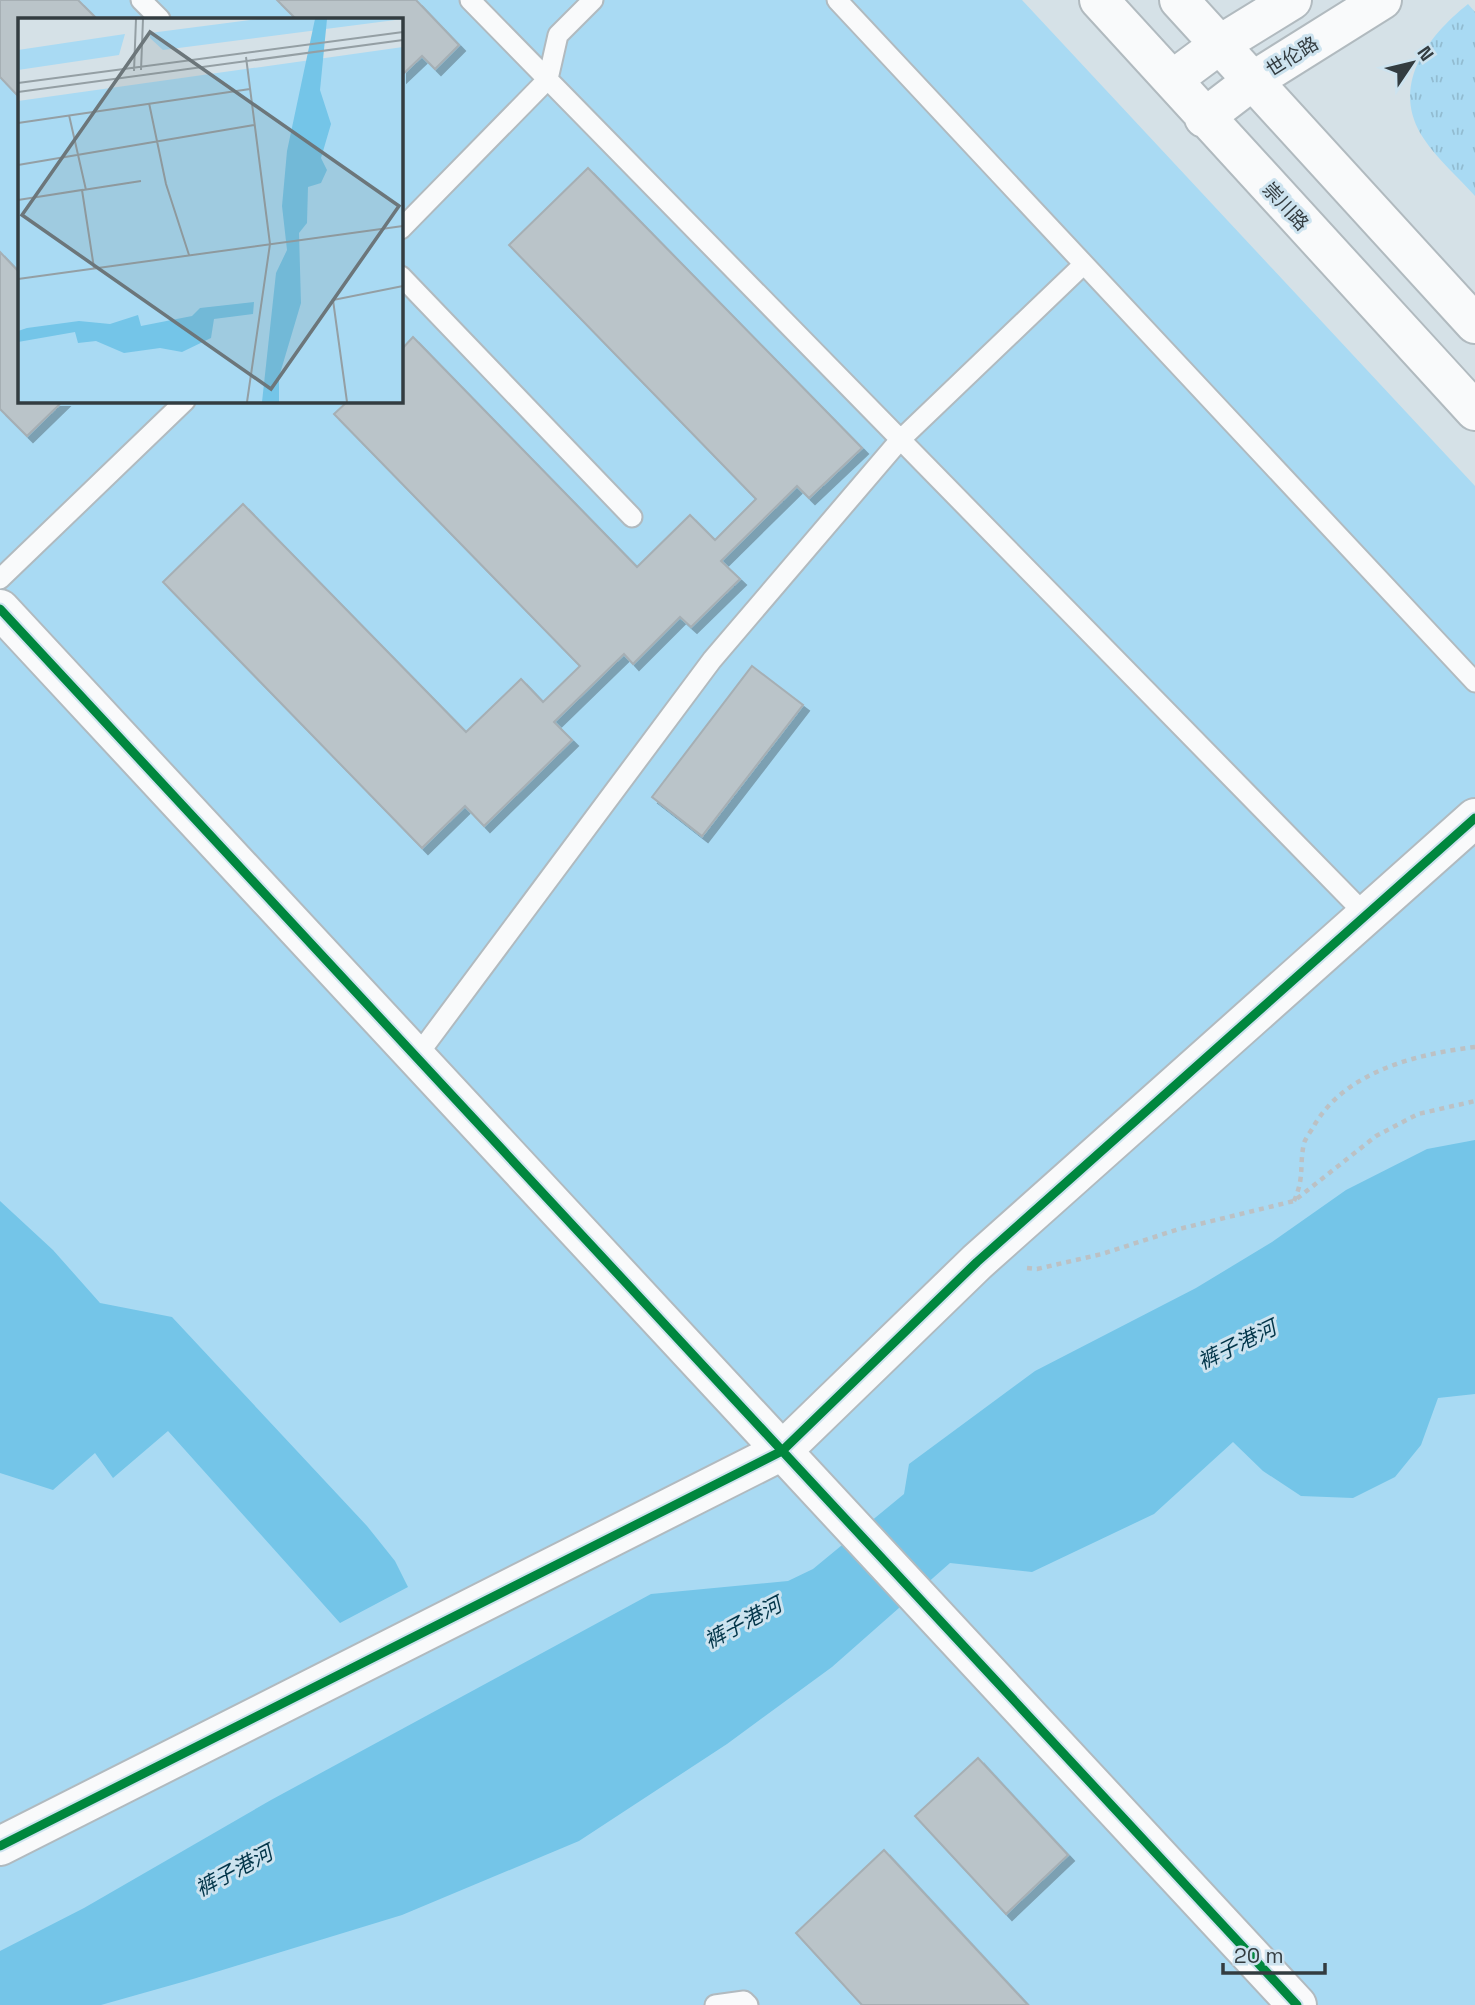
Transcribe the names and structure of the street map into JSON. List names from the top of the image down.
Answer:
{
  "streets": {
    "street": ["世伦路", "崇川路"]
  },
  "crossings": [
    ["世伦路", "崇川路"]
  ],
  "water": ["裤子港河"],
  "scale_bar": "20 m",
  "north": "top right"
}
